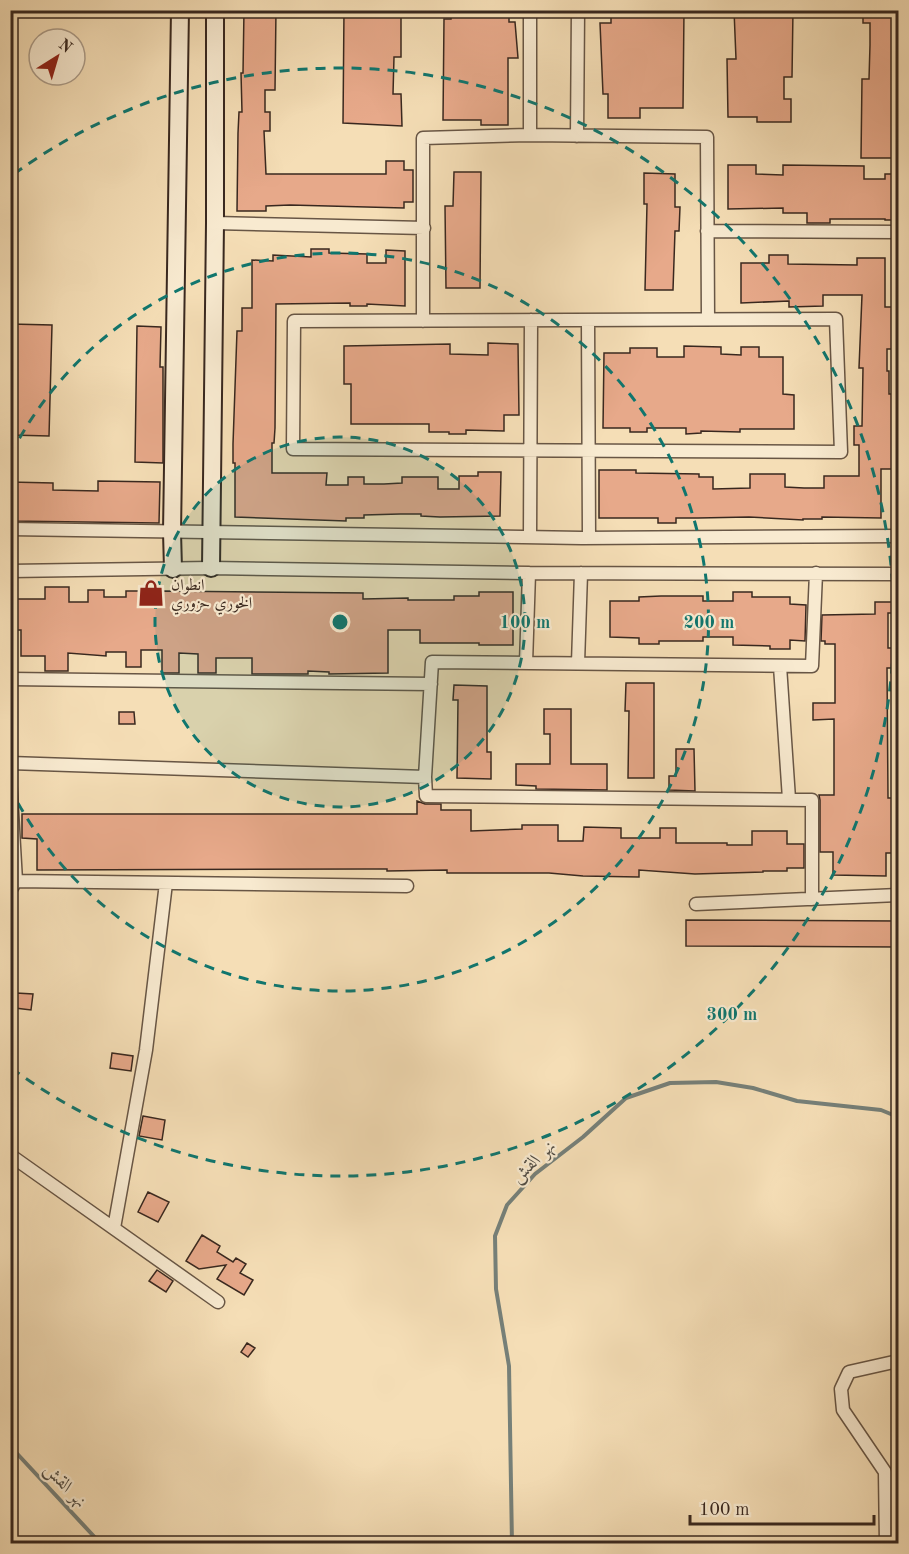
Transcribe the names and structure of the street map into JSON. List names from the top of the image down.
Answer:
{
  "water": ["نهر القش"],
  "places": {
    "shop": ["انطوان الخوري حزوري"]
  },
  "scale_bar": "100 m",
  "north": "top right",
  "rings": ["100 m", "200 m", "300 m"]
}
